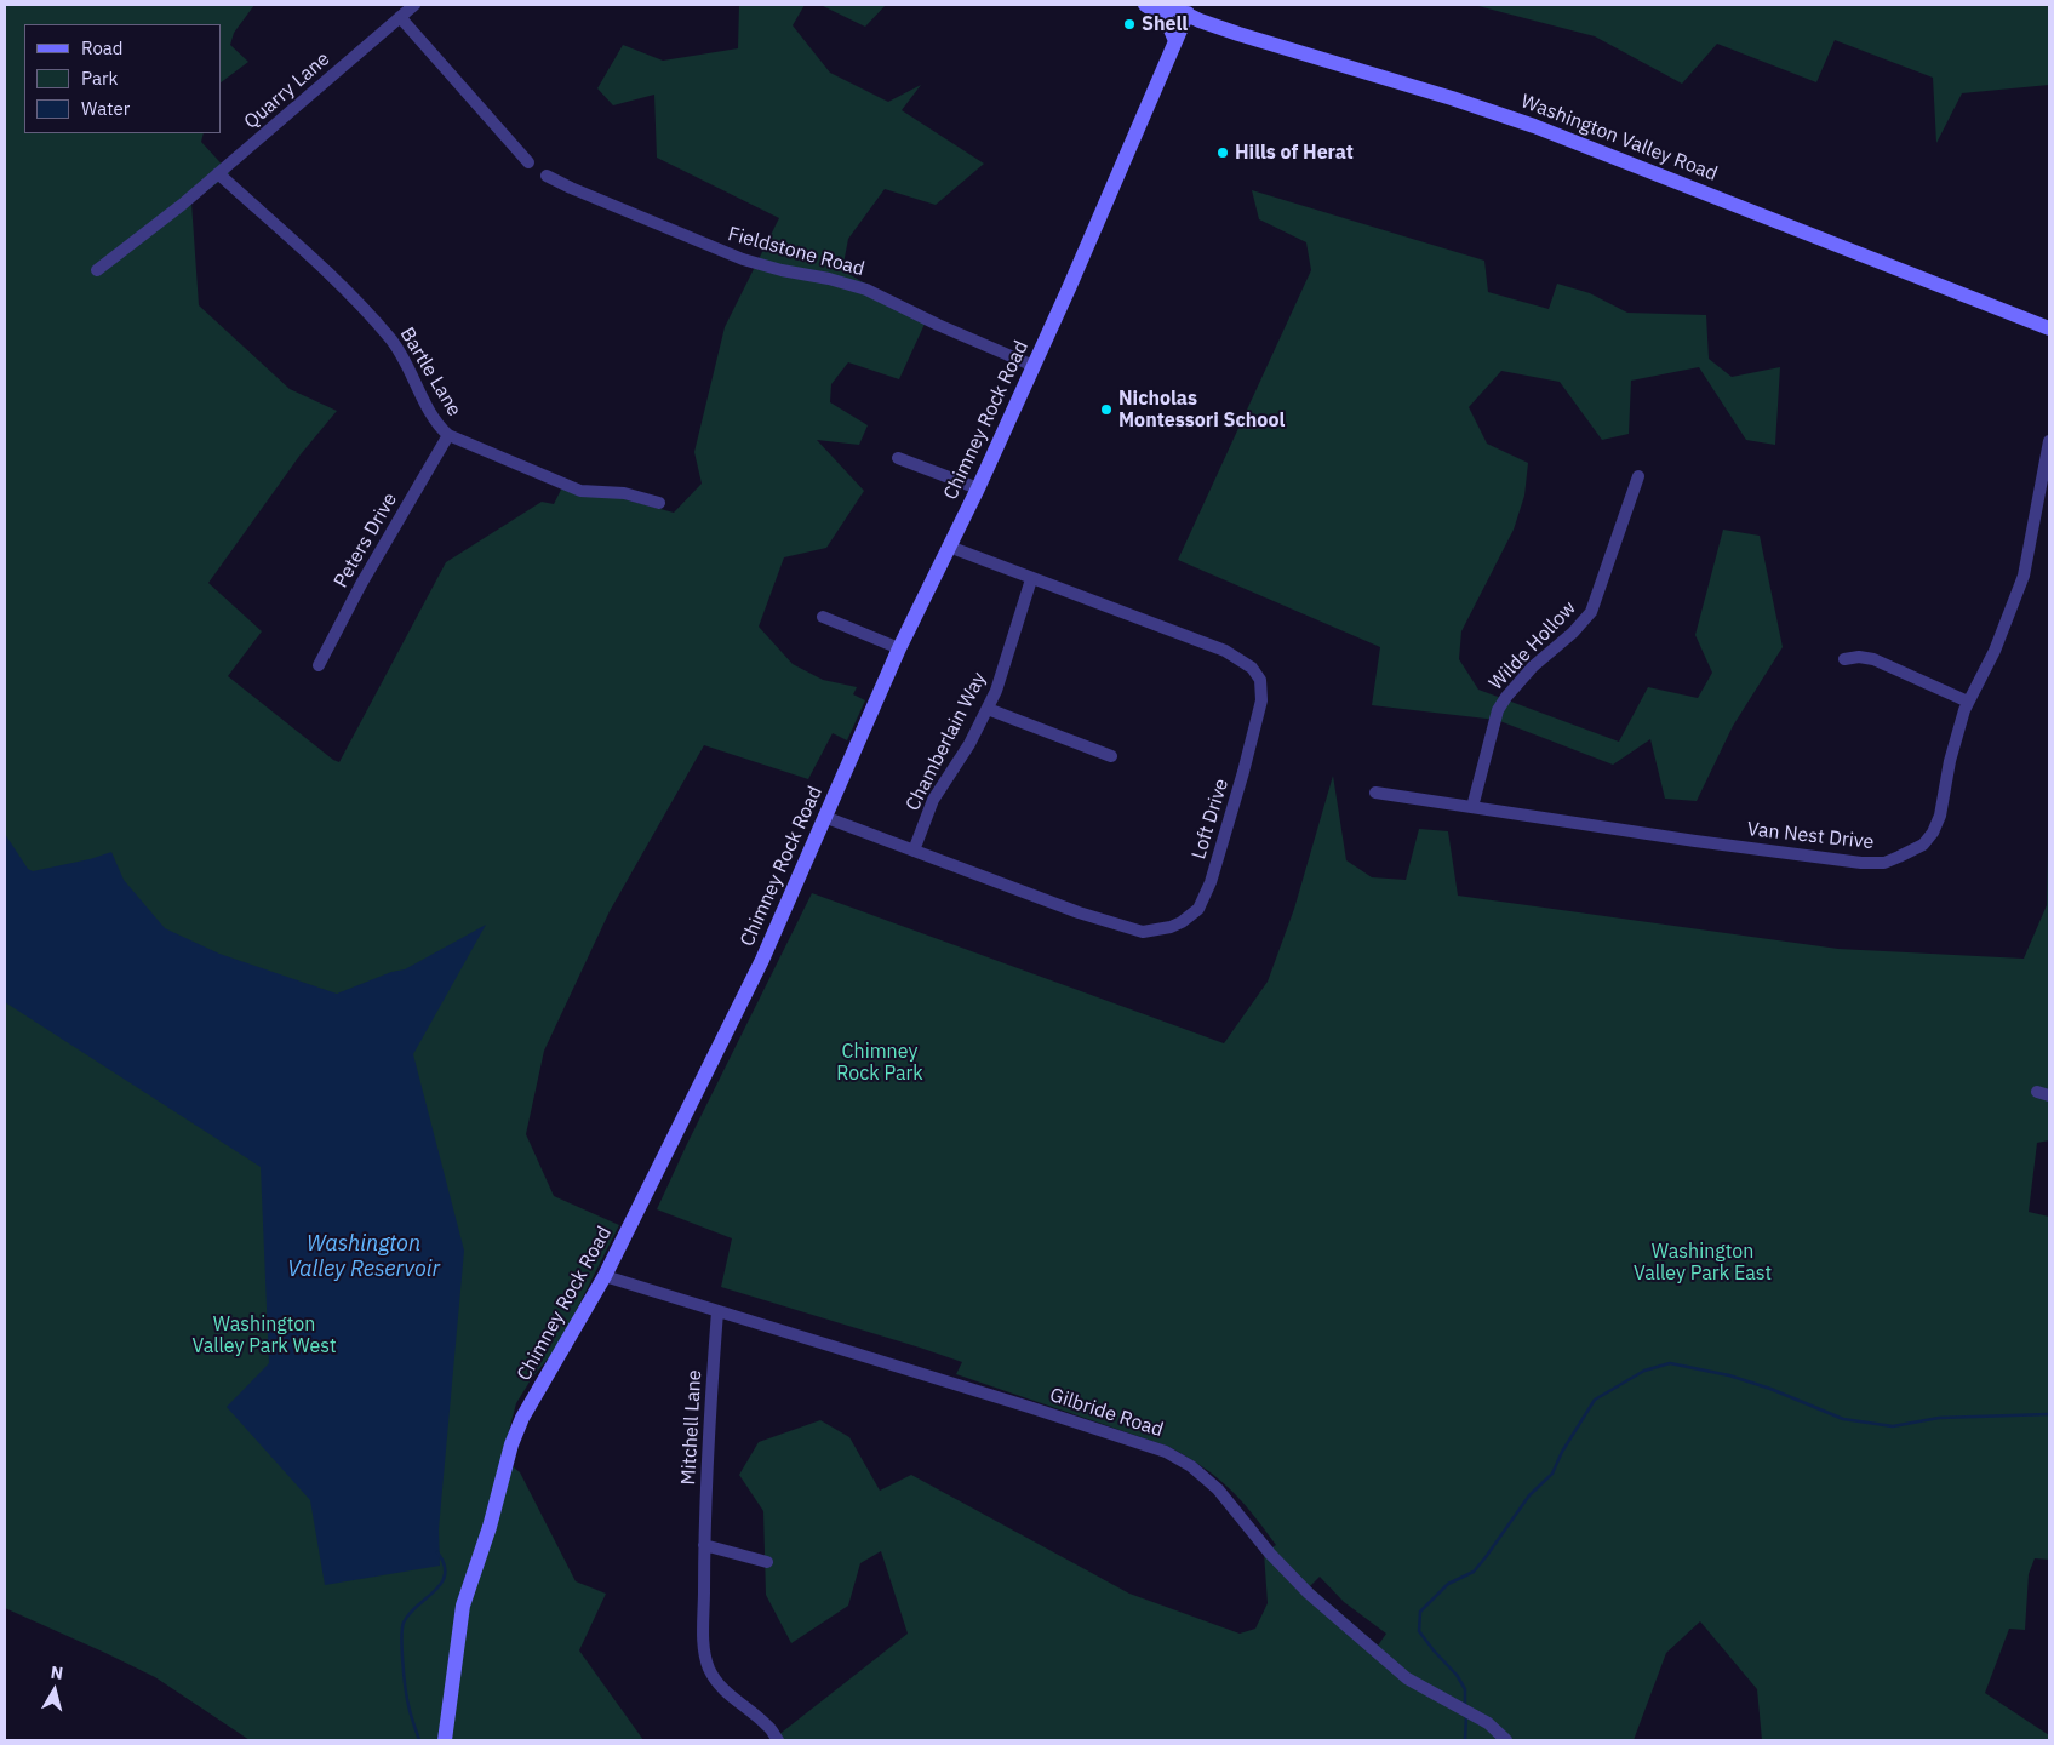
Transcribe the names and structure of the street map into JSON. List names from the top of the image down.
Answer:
{
  "streets": {
    "street": [
      "Quarry Lane",
      "Washington Valley Road",
      "Fieldstone Road",
      "Bartle Lane",
      "Chimney Rock Road",
      "Peters Drive",
      "Wilde Hollow",
      "Chamberlain Way",
      "Loft Drive",
      "Van Nest Drive",
      "Gilbride Road",
      "Mitchell Lane"
    ]
  },
  "crossings": [
    ["Quarry Lane", "Bartle Lane"],
    ["Washington Valley Road", "Chimney Rock Road"],
    ["Fieldstone Road", "Chimney Rock Road"],
    ["Bartle Lane", "Peters Drive"],
    ["Chimney Rock Road", "Loft Drive"],
    ["Chimney Rock Road", "Gilbride Road"],
    ["Wilde Hollow", "Van Nest Drive"],
    ["Chamberlain Way", "Loft Drive"],
    ["Gilbride Road", "Mitchell Lane"]
  ],
  "water": ["Washington Valley Reservoir"],
  "parks": ["Chimney Rock Park", "Washington Valley Park East", "Washington Valley Park West"],
  "places": ["Shell", "Hills of Herat", "Nicholas Montessori School"],
  "legend": ["Road", "Park", "Water"],
  "north": "top"
}
